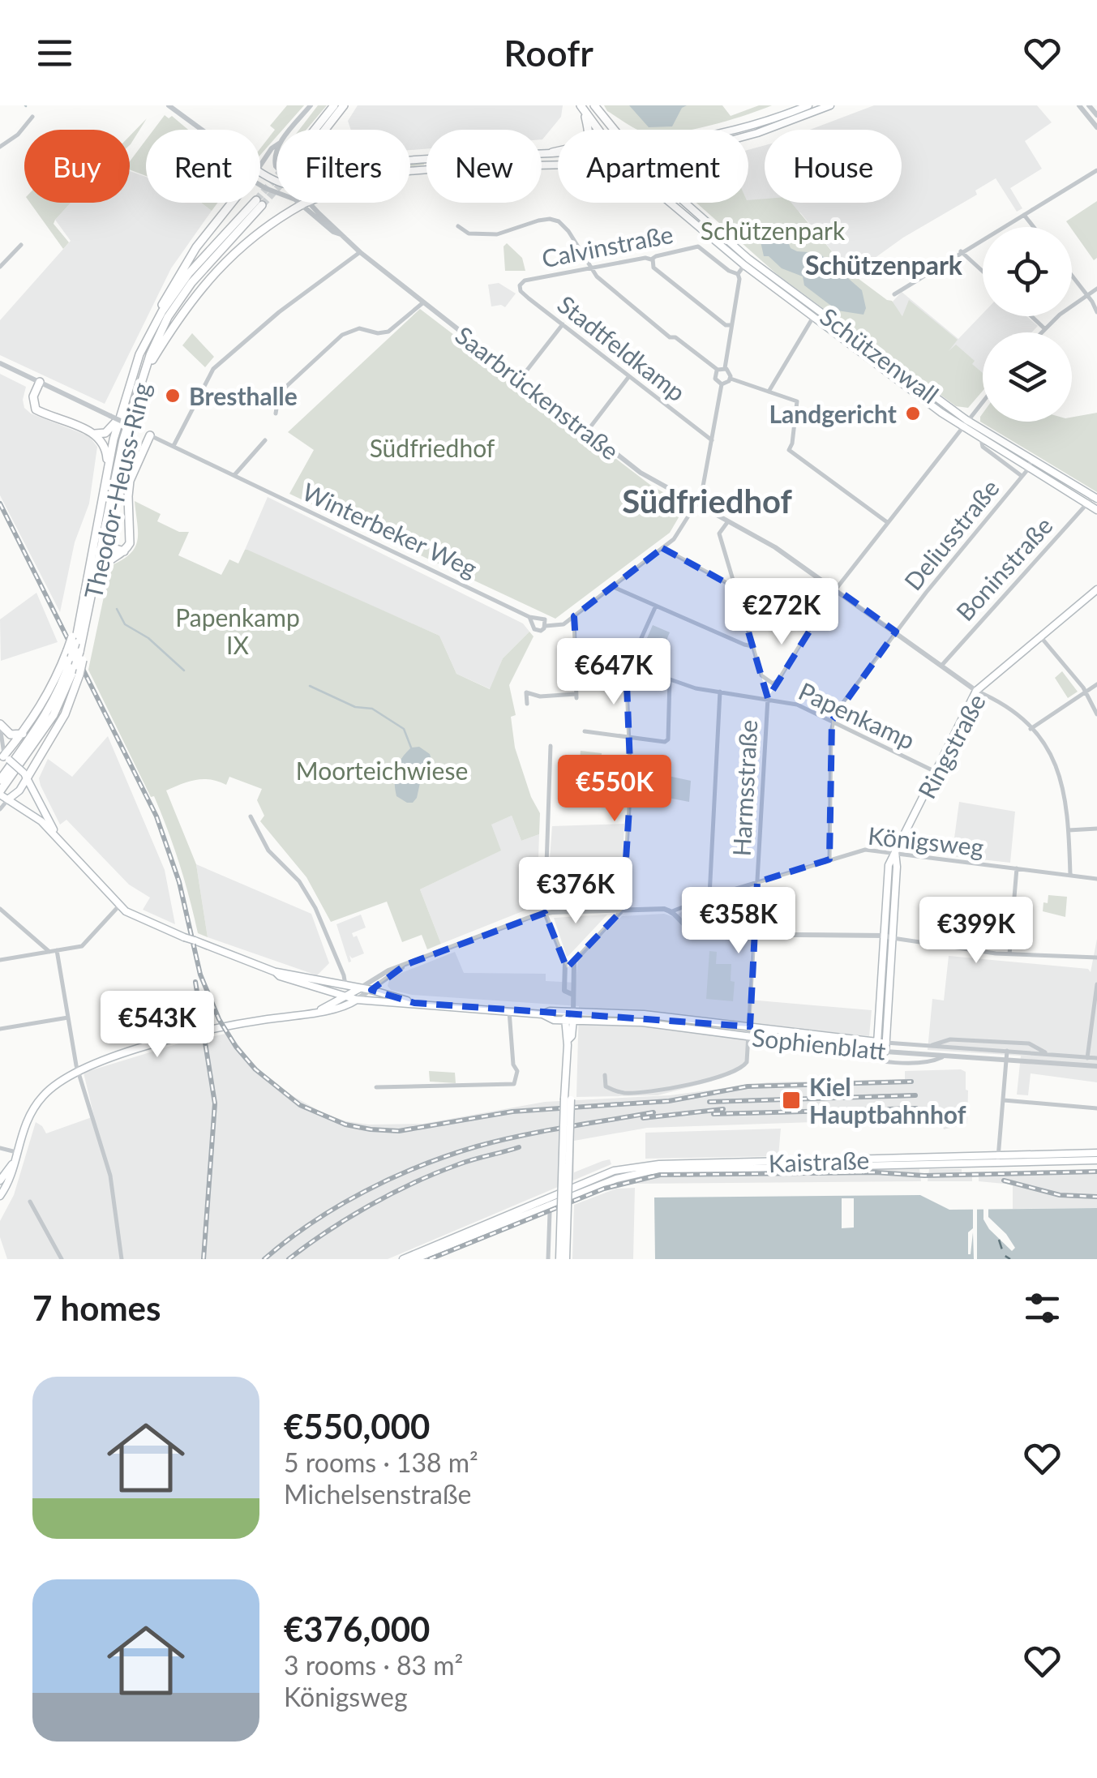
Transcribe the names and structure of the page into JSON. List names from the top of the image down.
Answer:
{
  "streets": {
    "highway": ["Theodor-Heuss-Ring"],
    "main road": [
      "Schützenwall",
      "Ringstraße",
      "Sophienblatt",
      "Kaistraße"
    ],
    "street": [
      "Calvinstraße",
      "Stadtfeldkamp",
      "Saarbrückenstraße",
      "Winterbeker Weg",
      "Deliusstraße",
      "Boninstraße",
      "Papenkamp",
      "Harmsstraße",
      "Königsweg"
    ]
  },
  "crossings": [
    ["Calvinstraße", "Stadtfeldkamp"],
    ["Schützenwall", "Deliusstraße"],
    ["Schützenwall", "Boninstraße"],
    ["Saarbrückenstraße", "Deliusstraße"],
    ["Saarbrückenstraße", "Boninstraße"],
    ["Saarbrückenstraße", "Ringstraße"],
    ["Deliusstraße", "Papenkamp"],
    ["Papenkamp", "Ringstraße"],
    ["Papenkamp", "Harmsstraße"],
    ["Ringstraße", "Königsweg"],
    ["Ringstraße", "Sophienblatt"],
    ["Harmsstraße", "Königsweg"],
    ["Harmsstraße", "Sophienblatt"],
    ["Königsweg", "Sophienblatt"]
  ],
  "districts": ["Schützenpark", "Südfriedhof"],
  "parks": [
    "Schützenpark",
    "Südfriedhof",
    "Papenkamp IX",
    "Moorteichwiese"
  ],
  "places": {
    "other": ["Bresthalle", "Landgericht"],
    "transit": ["Kiel Hauptbahnhof"]
  },
  "page": {
    "header": "Roofr",
    "chip": [
      "Buy",
      "Rent",
      "Filters",
      "New",
      "Apartment",
      "House"
    ],
    "price": [
      "€272K",
      "€647K",
      "€550K",
      "€376K",
      "€358K",
      "€399K",
      "€543K"
    ],
    "heading": "7 homes",
    "list": [
      {
        "name": "€550,000",
        "note": "5 rooms · 138 m² · Michelsenstraße"
      },
      {
        "name": "€376,000",
        "note": "3 rooms · 83 m² · Königsweg"
      }
    ]
  }
}
